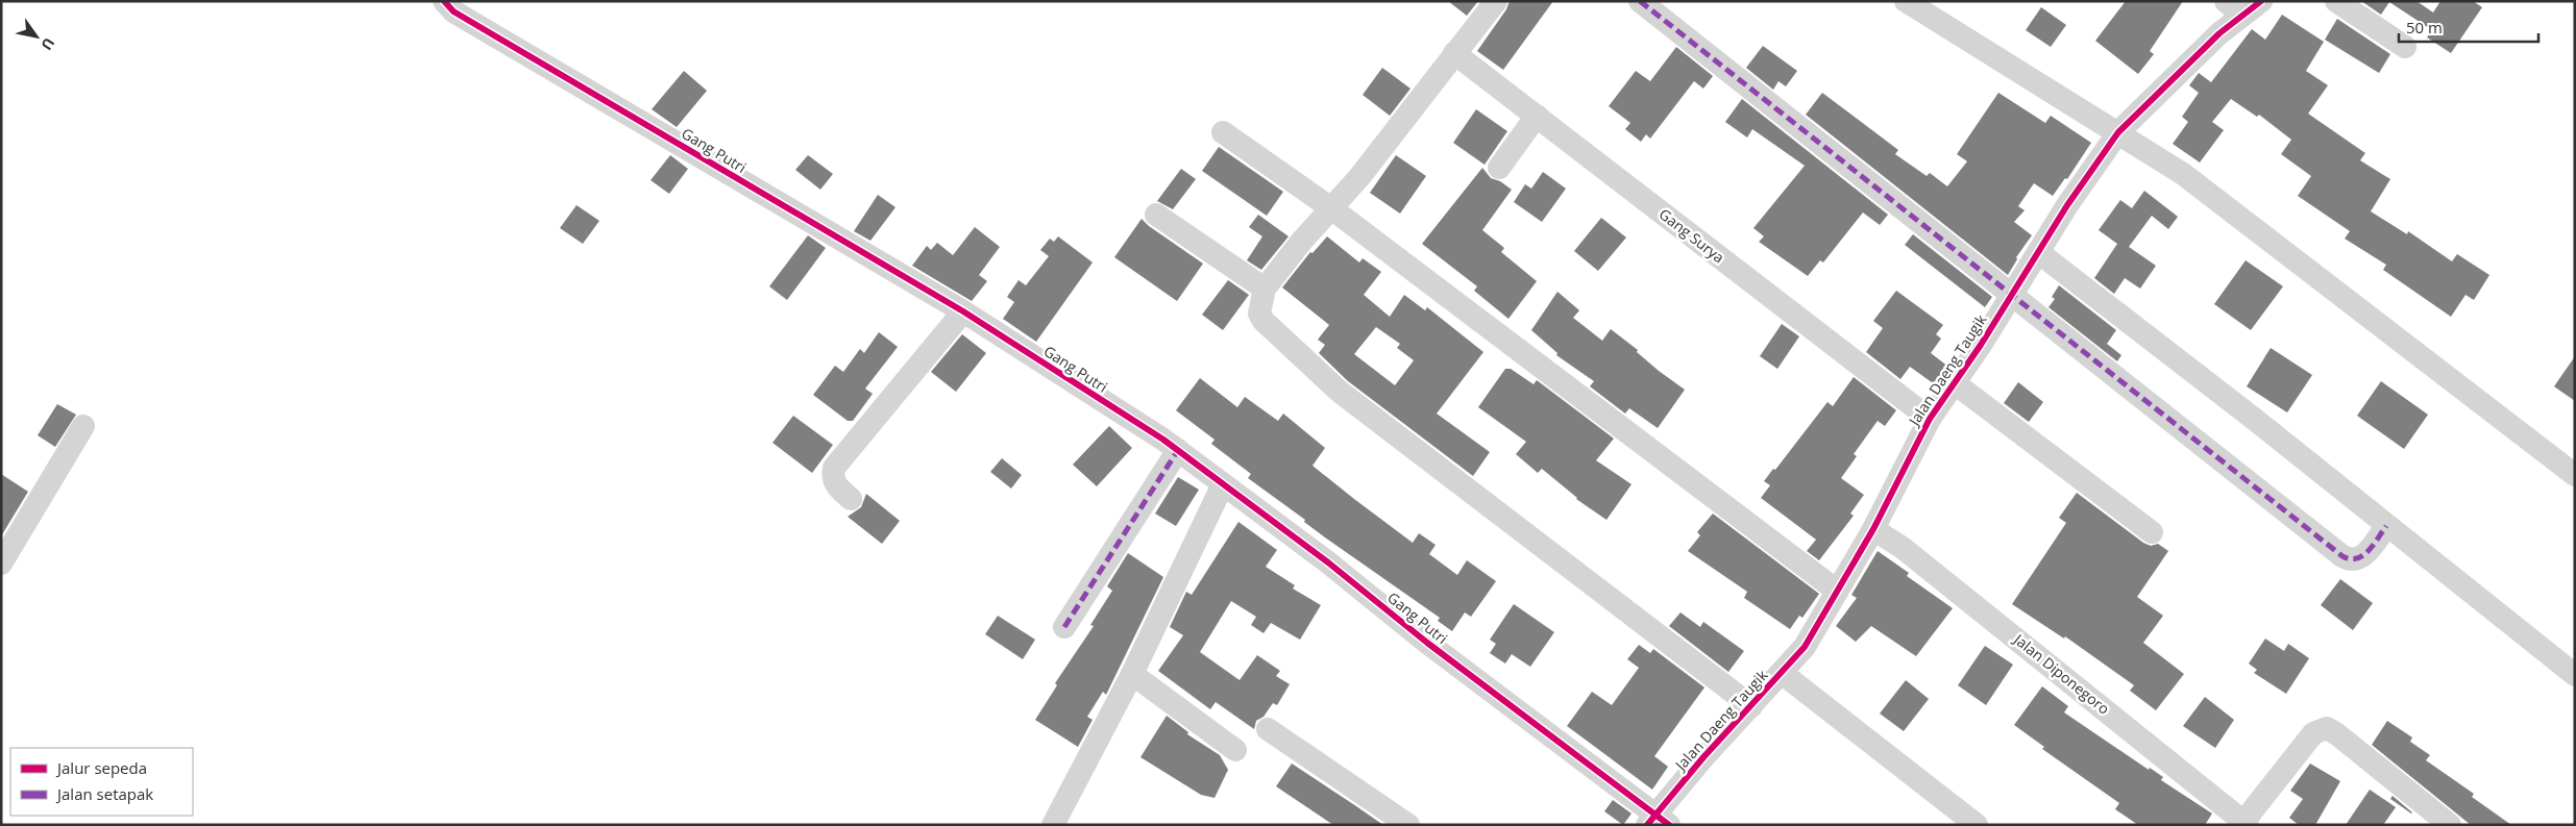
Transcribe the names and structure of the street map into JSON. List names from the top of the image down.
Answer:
{
  "streets": {
    "street": [
      "Gang Putri",
      "Gang Surya",
      "Jalan Daeng Taugik",
      "Jalan Diponegoro"
    ]
  },
  "crossings": [
    ["Gang Putri", "Jalan Daeng Taugik"],
    ["Gang Surya", "Jalan Daeng Taugik"],
    ["Jalan Daeng Taugik", "Jalan Diponegoro"]
  ],
  "legend": ["Jalur sepeda", "Jalan setapak"],
  "scale_bar": "50 m",
  "north": "bottom right"
}
